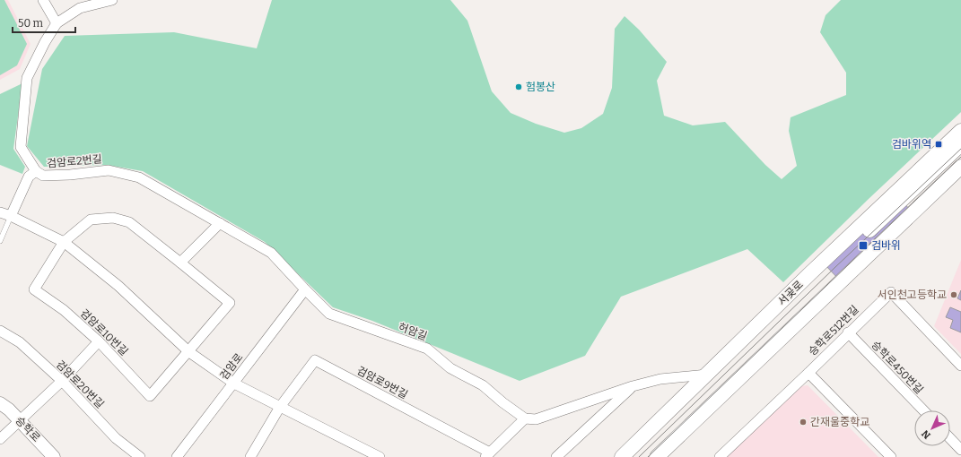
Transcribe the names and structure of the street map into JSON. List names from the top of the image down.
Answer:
{
  "streets": {
    "main road": ["서곶로"],
    "street": [
      "검암로2번길",
      "승학로512번길",
      "허암길",
      "검암로10번길",
      "검암로",
      "승학로450번길",
      "검암로9번길",
      "검암로20번길",
      "승학로"
    ]
  },
  "crossings": [
    ["검암로2번길", "허암길"],
    ["검암로2번길", "검암로"],
    ["승학로512번길", "승학로450번길"],
    ["허암길", "검암로"]
  ],
  "places": {
    "other": ["험봉산", "서인천고등학교", "간재울중학교"],
    "transit": ["검바위역", "검바위"]
  },
  "scale_bar": "50 m",
  "north": "bottom left"
}
